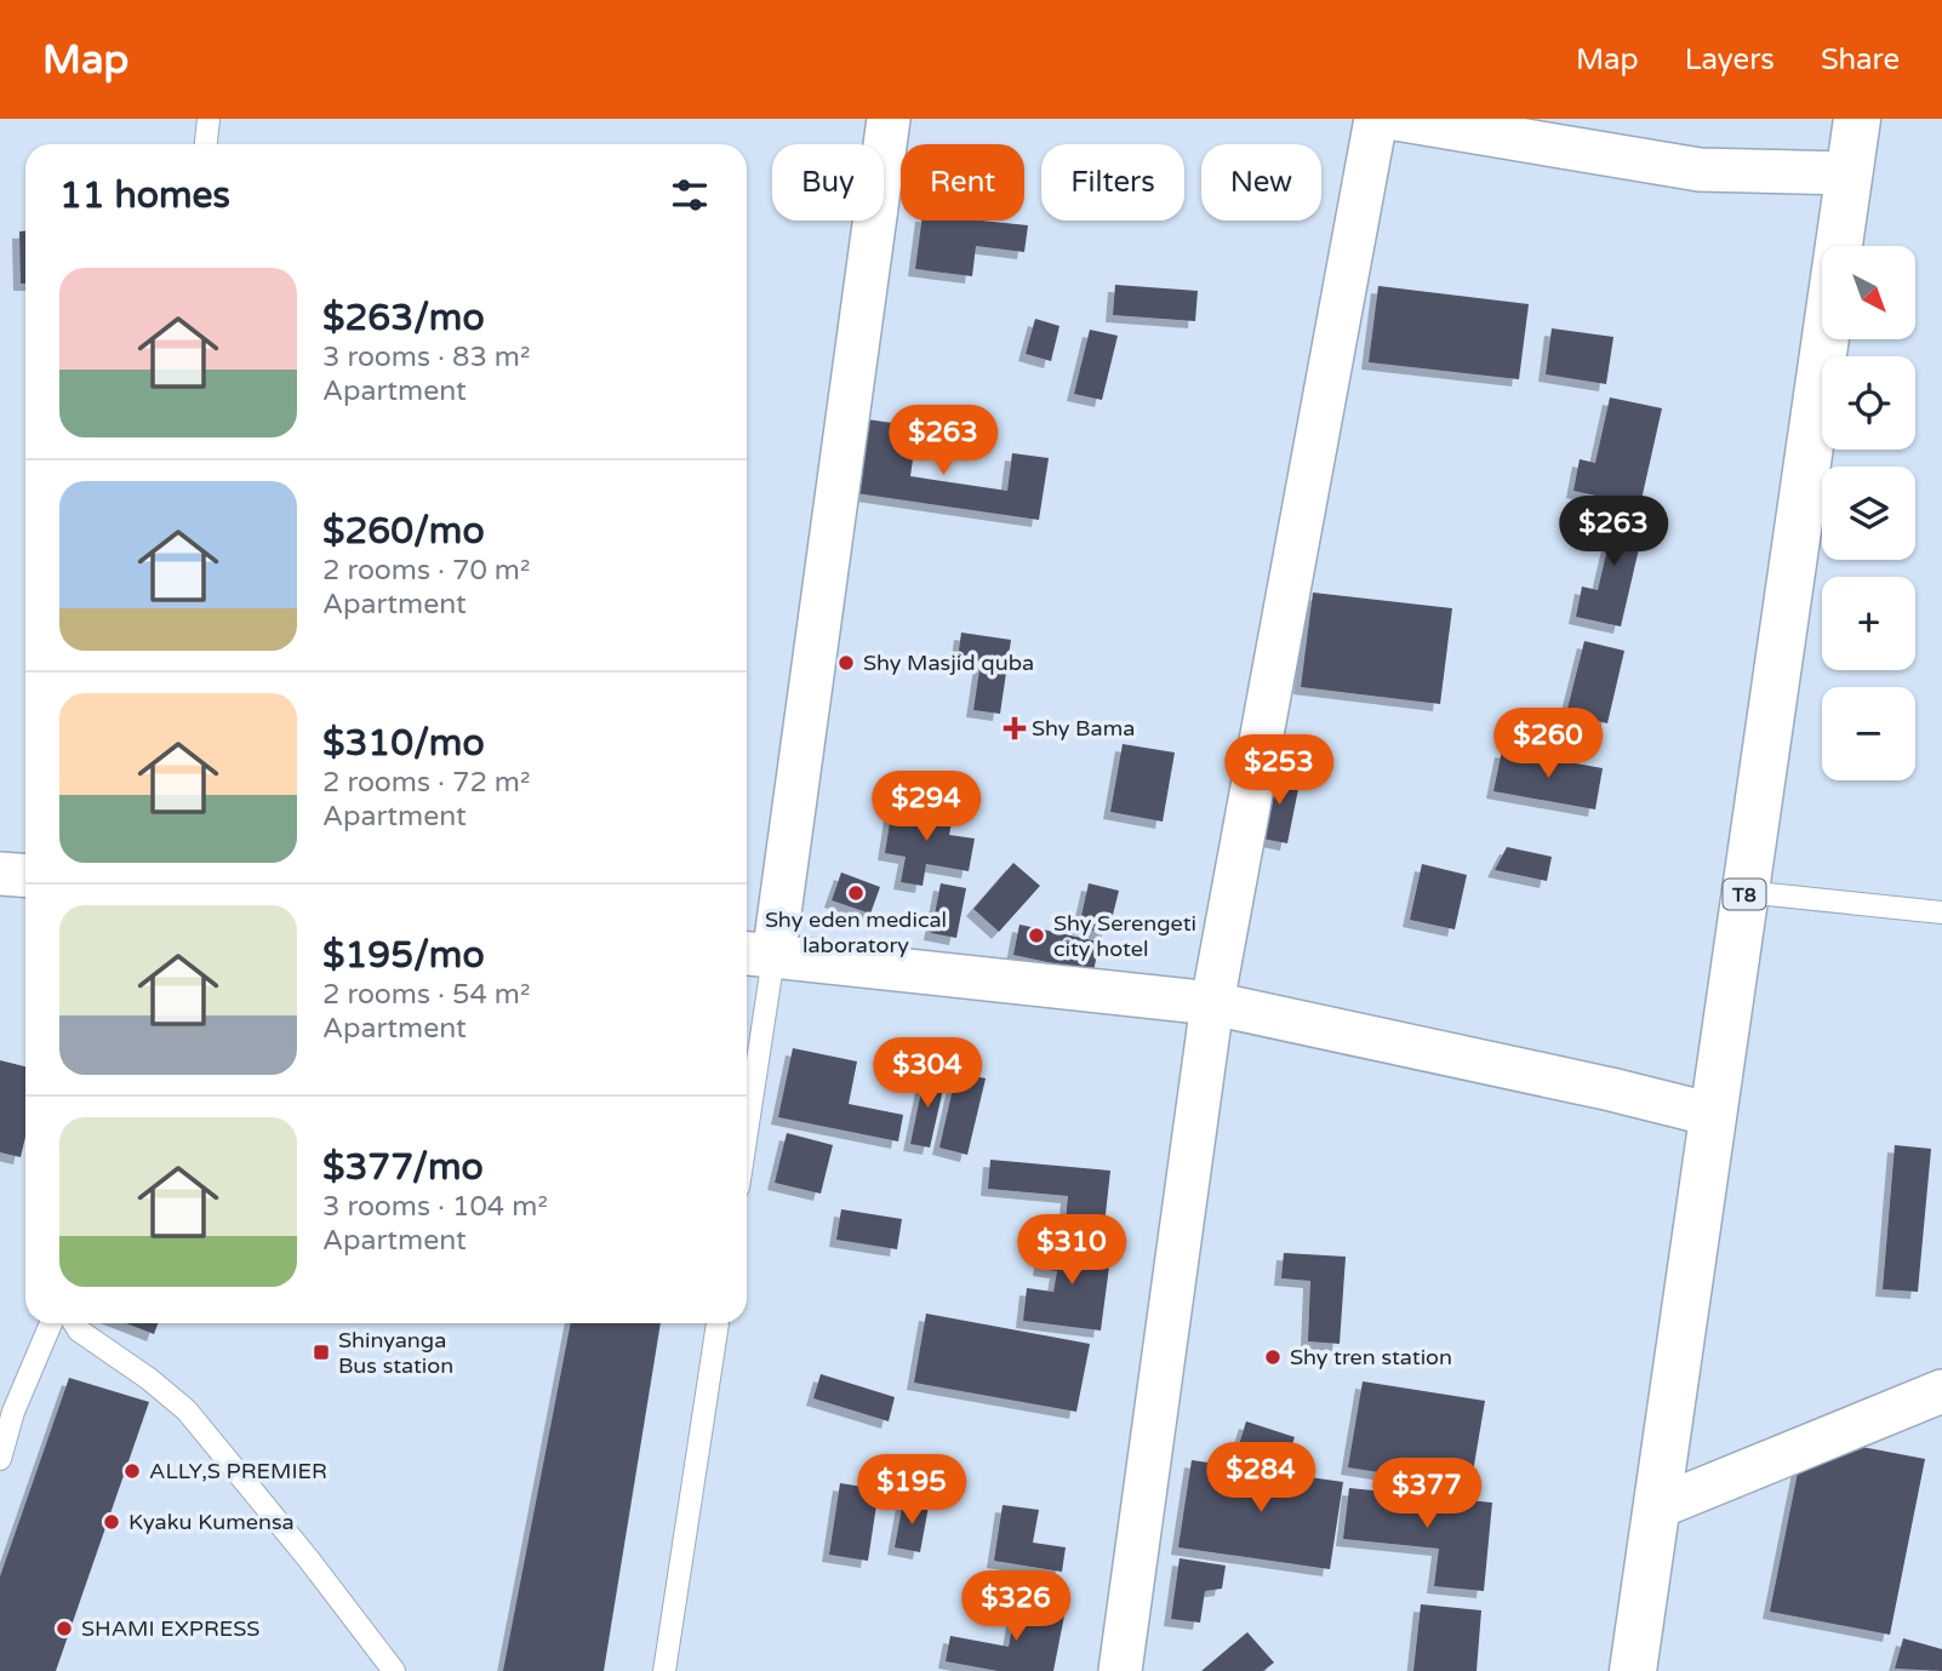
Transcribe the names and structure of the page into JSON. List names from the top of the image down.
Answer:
{
  "streets": {
    "highway": ["T8"]
  },
  "places": {
    "other": [
      "Shy Masjid quba",
      "Shy eden medical laboratory",
      "Shy Serengeti city hotel",
      "Shy tren station",
      "ALLY,S PREMIER",
      "Kyaku Kumensa",
      "SHAMI EXPRESS"
    ],
    "health": ["Shy Bama"],
    "transit": ["Shinyanga Bus station"]
  },
  "north": "bottom right",
  "page": {
    "header": "Map",
    "nav": ["Map", "Layers", "Share"],
    "chip": [
      "Buy",
      "Rent",
      "Filters",
      "New"
    ],
    "heading": "11 homes",
    "map_buttons": ["+", "−"],
    "list": [
      {
        "name": "$263/mo",
        "note": "3 rooms · 83 m² · Apartment"
      },
      {
        "name": "$260/mo",
        "note": "2 rooms · 70 m² · Apartment"
      },
      {
        "name": "$310/mo",
        "note": "2 rooms · 72 m² · Apartment"
      },
      {
        "name": "$195/mo",
        "note": "2 rooms · 54 m² · Apartment"
      },
      {
        "name": "$377/mo",
        "note": "3 rooms · 104 m² · Apartment"
      }
    ],
    "price": [
      "$263",
      "$263",
      "$260",
      "$253",
      "$294",
      "$304",
      "$310",
      "$284",
      "$195",
      "$377",
      "$326"
    ]
  }
}
